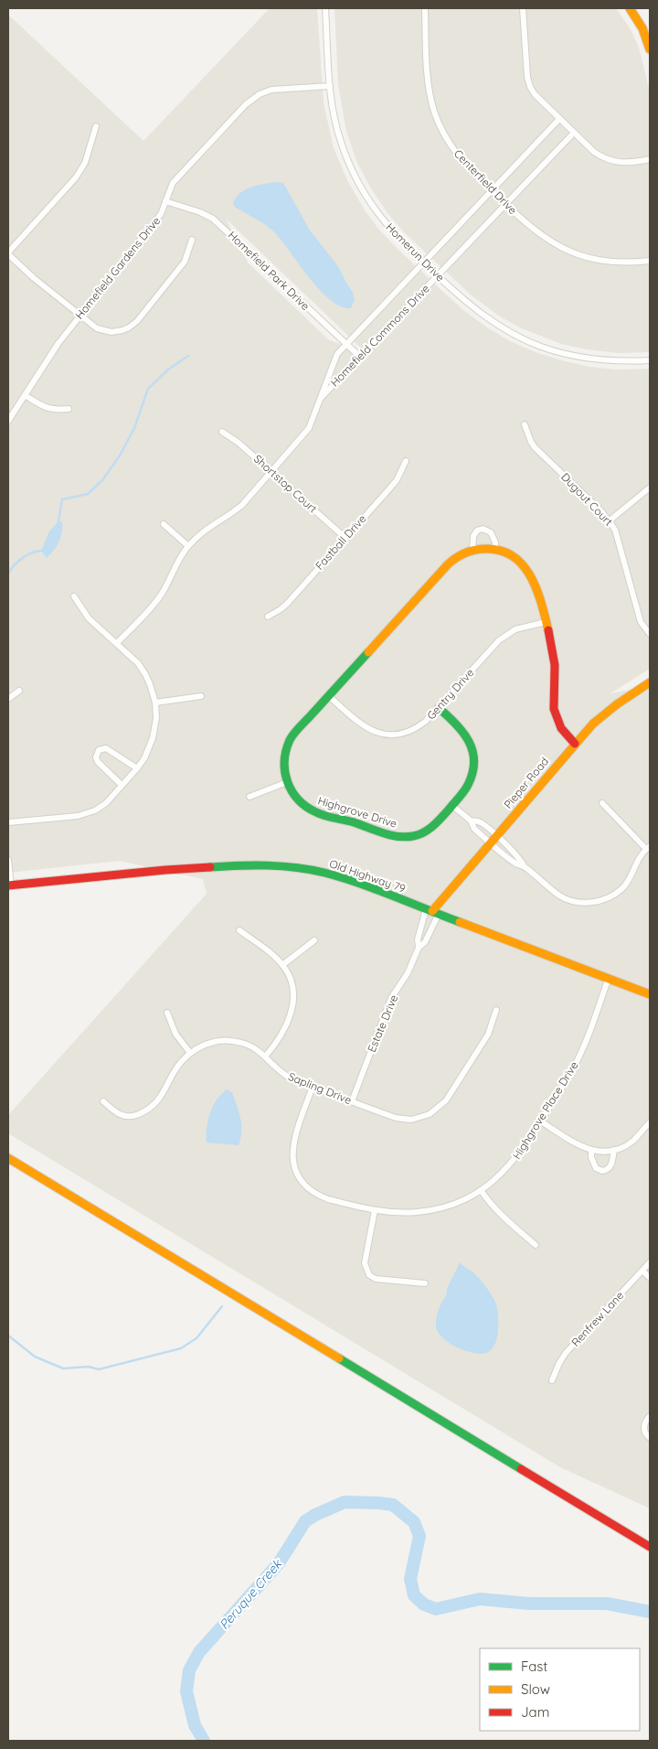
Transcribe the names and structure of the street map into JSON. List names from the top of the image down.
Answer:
{
  "streets": {
    "street": [
      "Centerfield Drive",
      "Homerun Drive",
      "Homefield Gardens Drive",
      "Homefield Park Drive",
      "Homefield Commons Drive",
      "Shortstop Court",
      "Dugout Court",
      "Fastball Drive",
      "Gentry Drive",
      "Pieper Road",
      "Highgrove Drive",
      "Old Highway 79",
      "Estate Drive",
      "Sapling Drive",
      "Highgrove Place Drive",
      "Renfrew Lane"
    ]
  },
  "crossings": [
    ["Centerfield Drive", "Homefield Commons Drive"],
    ["Homerun Drive", "Homefield Gardens Drive"],
    ["Homerun Drive", "Homefield Commons Drive"],
    ["Homefield Gardens Drive", "Homefield Park Drive"],
    ["Homefield Park Drive", "Homefield Commons Drive"],
    ["Homefield Commons Drive", "Shortstop Court"],
    ["Shortstop Court", "Fastball Drive"],
    ["Gentry Drive", "Highgrove Drive"],
    ["Pieper Road", "Highgrove Drive"],
    ["Pieper Road", "Old Highway 79"],
    ["Pieper Road", "Estate Drive"],
    ["Old Highway 79", "Estate Drive"],
    ["Old Highway 79", "Highgrove Place Drive"],
    ["Estate Drive", "Sapling Drive"],
    ["Sapling Drive", "Highgrove Place Drive"]
  ],
  "water": ["Peruque Creek"],
  "legend": ["Fast", "Slow", "Jam"]
}
